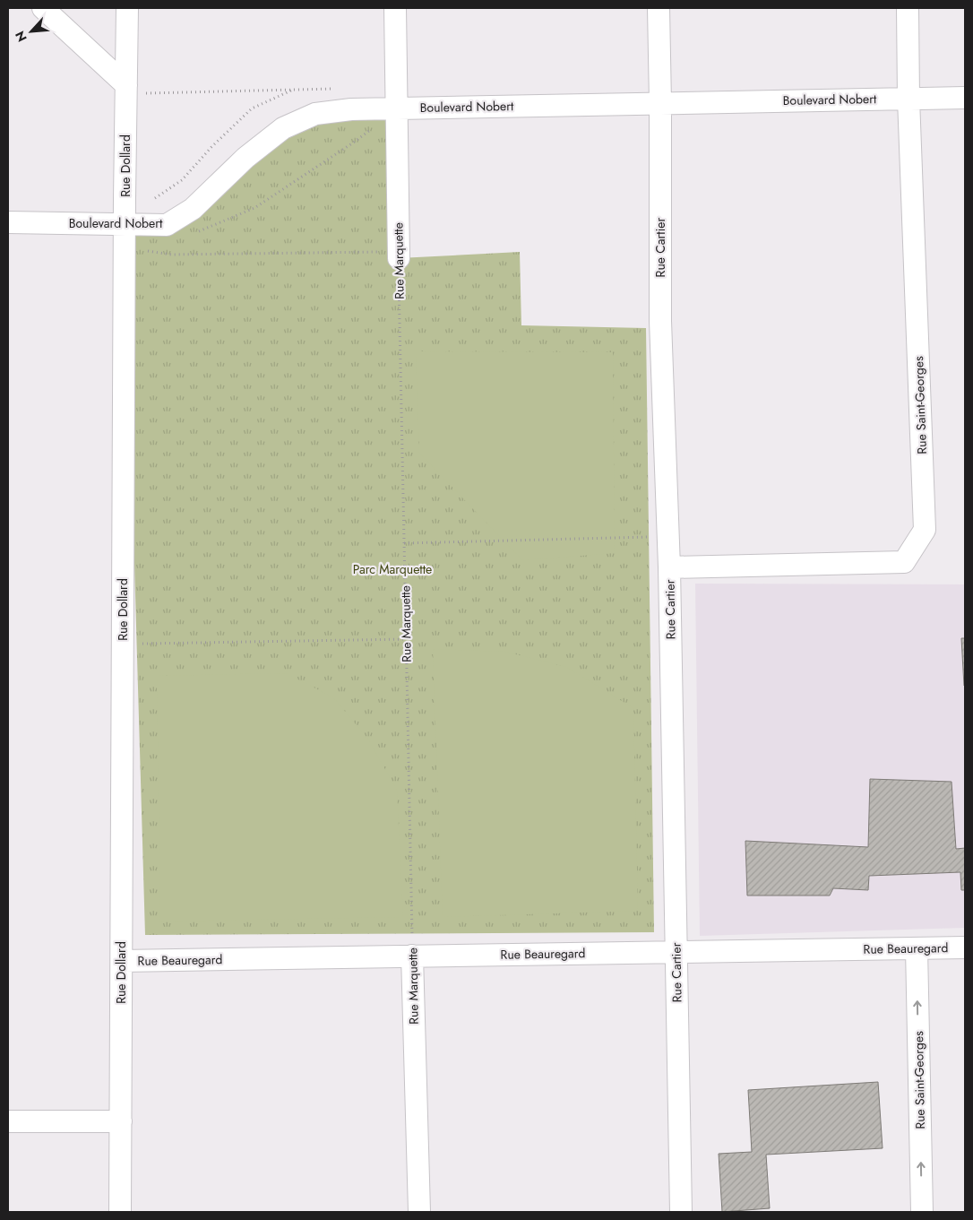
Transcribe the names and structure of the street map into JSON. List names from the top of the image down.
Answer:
{
  "streets": {
    "street": [
      "Boulevard Nobert",
      "Rue Dollard",
      "Rue Cartier",
      "Rue Marquette",
      "Rue Saint-Georges",
      "Rue Beauregard"
    ]
  },
  "crossings": [
    ["Boulevard Nobert", "Rue Dollard"],
    ["Boulevard Nobert", "Rue Cartier"],
    ["Boulevard Nobert", "Rue Marquette"],
    ["Boulevard Nobert", "Rue Saint-Georges"],
    ["Rue Dollard", "Rue Beauregard"],
    ["Rue Cartier", "Rue Saint-Georges"],
    ["Rue Cartier", "Rue Beauregard"],
    ["Rue Marquette", "Rue Beauregard"],
    ["Rue Saint-Georges", "Rue Beauregard"]
  ],
  "parks": ["Parc Marquette"],
  "north": "bottom left"
}
